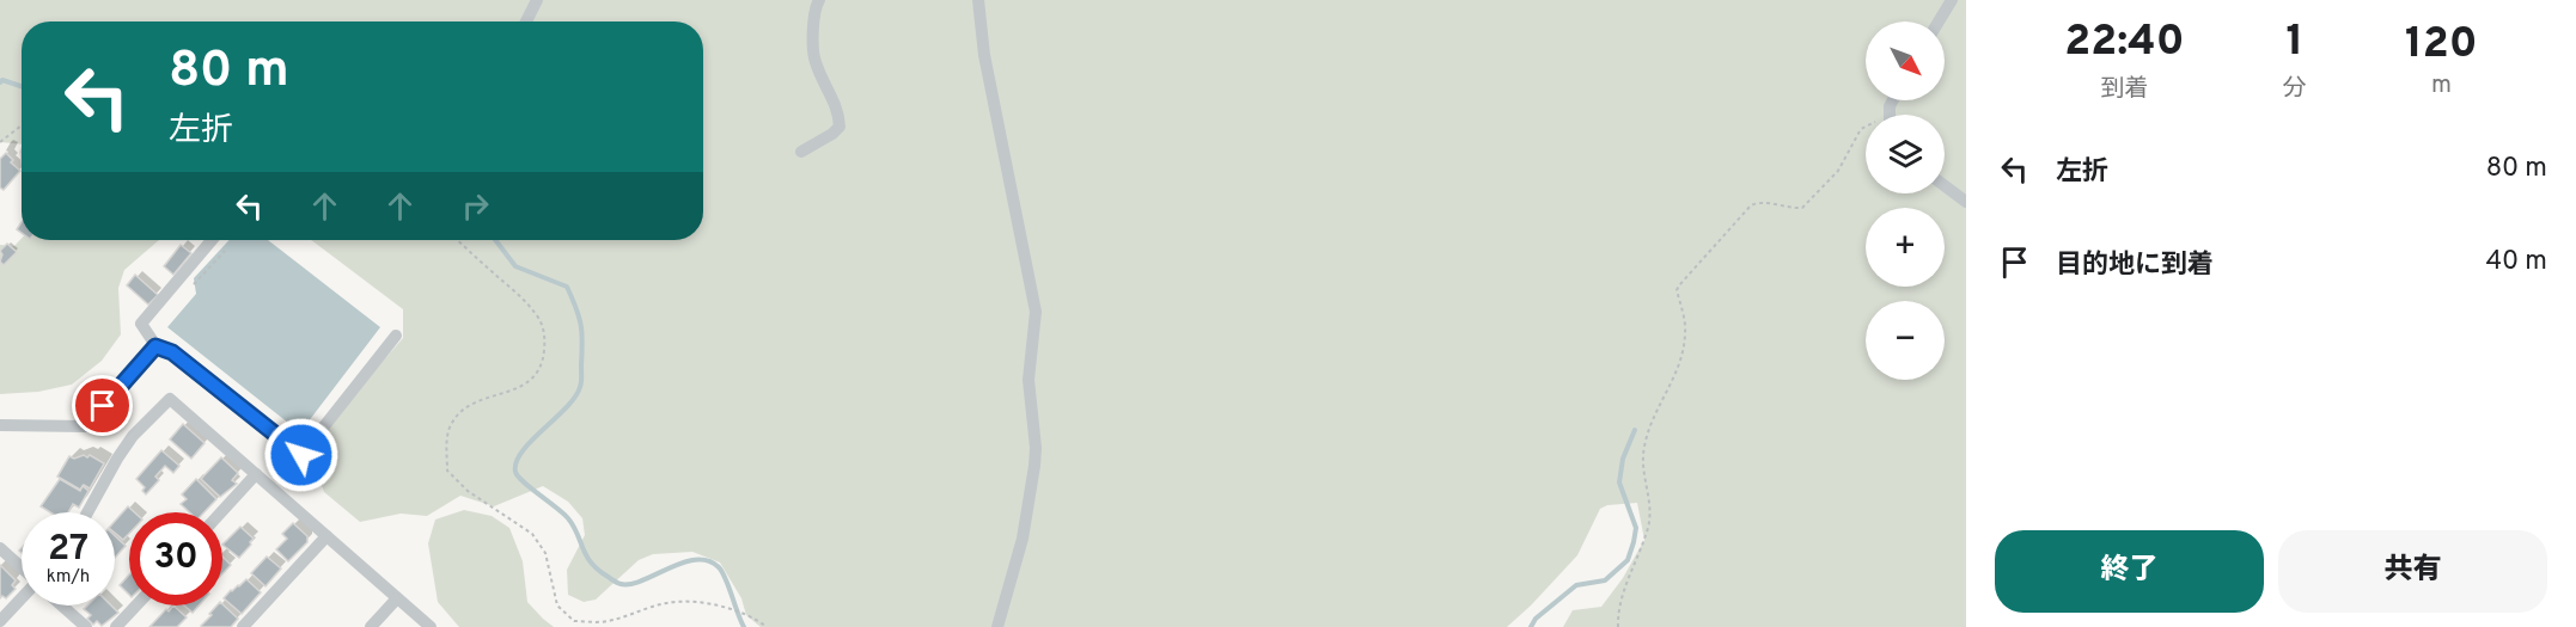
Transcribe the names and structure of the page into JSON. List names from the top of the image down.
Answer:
{
  "north": "bottom right",
  "page": {
    "eta": [
      "22:40",
      "到着",
      "1",
      "分",
      "120",
      "m"
    ],
    "map_buttons": ["+", "−"],
    "turn": ["80 m", "左折"],
    "list": [
      {
        "name": "左折",
        "value": "80 m"
      },
      {
        "name": "目的地に到着",
        "value": "40 m"
      }
    ],
    "speed": "27 km/h",
    "limit": "30",
    "buttons": ["終了", "共有"]
  }
}
